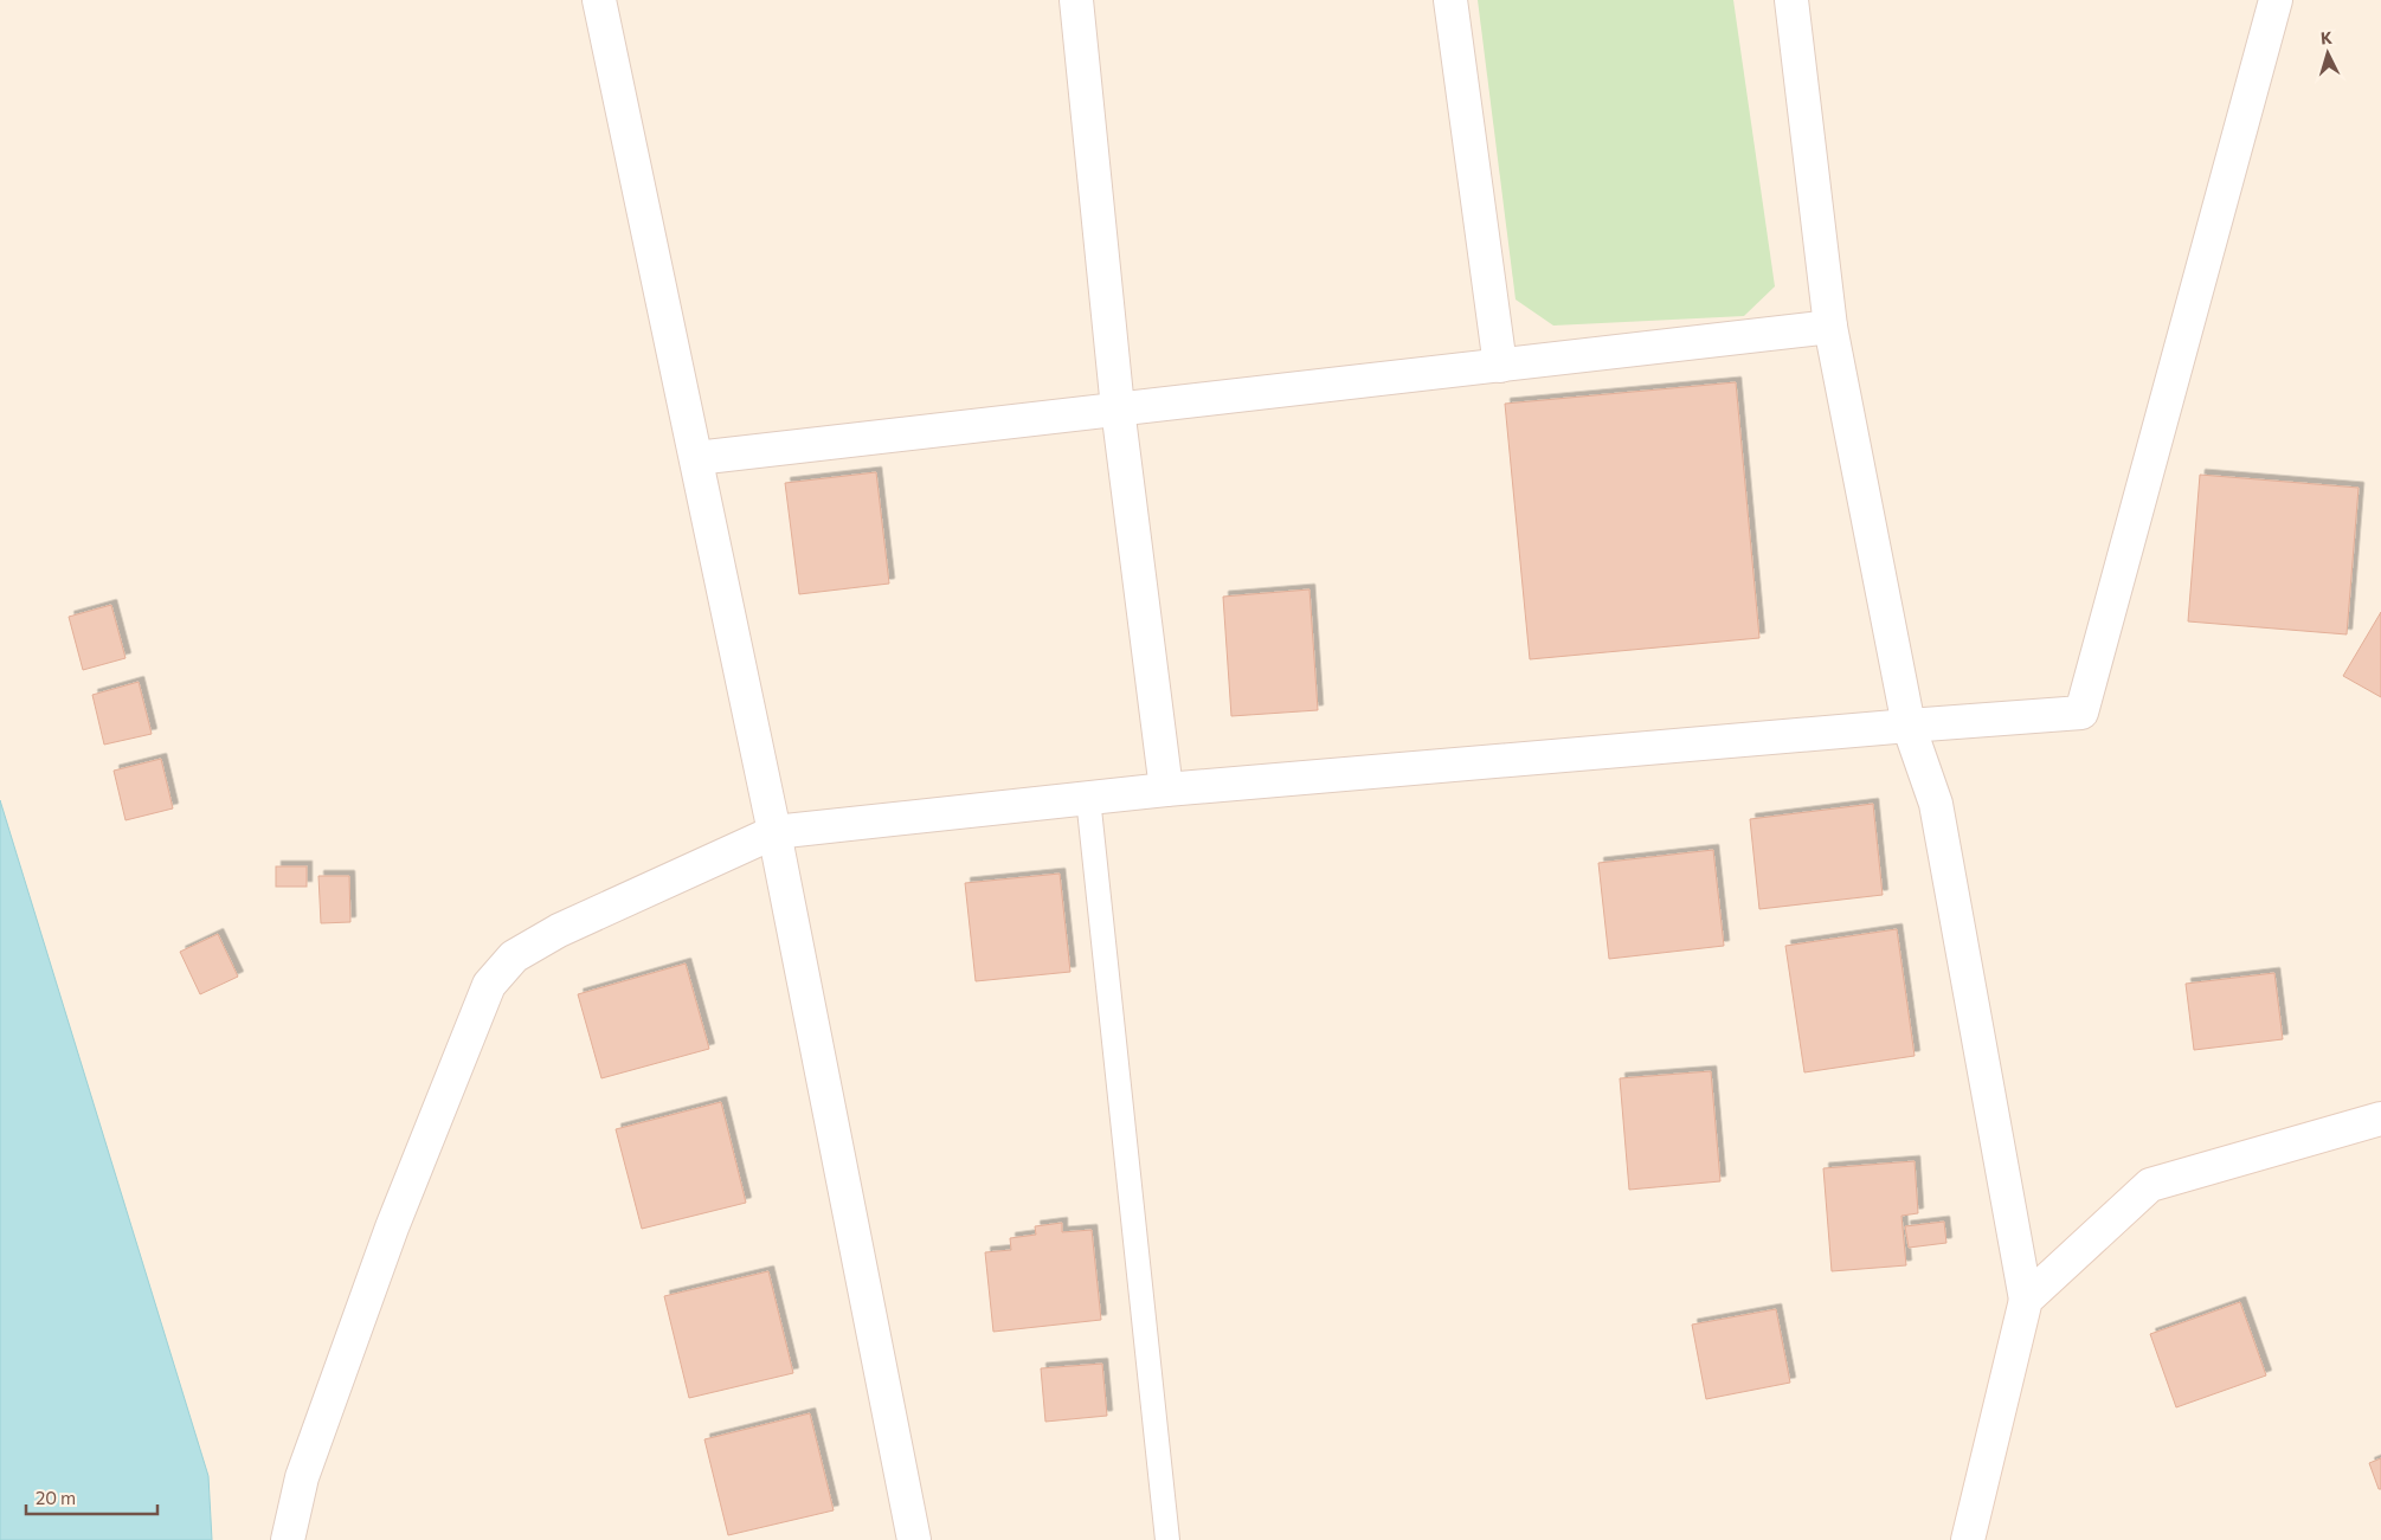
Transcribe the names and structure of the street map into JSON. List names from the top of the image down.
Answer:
{
  "scale_bar": "20 m",
  "north": "top"
}
